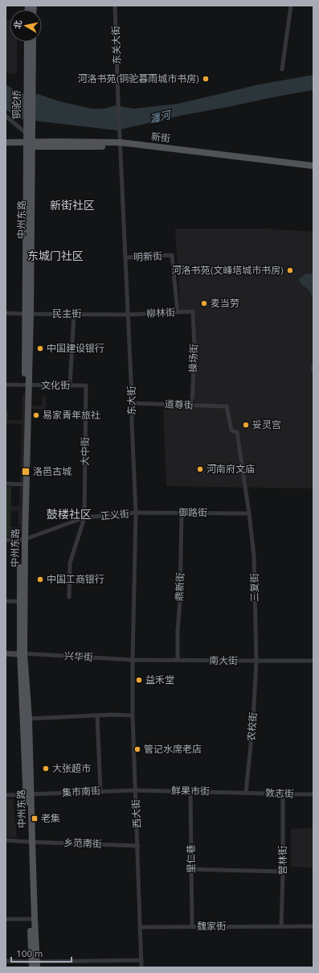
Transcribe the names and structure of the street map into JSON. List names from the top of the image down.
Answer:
{
  "streets": {
    "main road": ["铜驼桥", "新街", "中州东路"],
    "street": [
      "东关大街",
      "明新街",
      "柳林街",
      "民主街",
      "操场街",
      "文化街",
      "东大街",
      "道尊街",
      "大中街",
      "御路街",
      "正义街",
      "鼎新街",
      "三复街",
      "兴华街",
      "南大街",
      "农校街",
      "鲜果市街",
      "集市南街",
      "敦志街",
      "西大街",
      "乡范南街",
      "里仁巷",
      "营林街",
      "魏家街"
    ]
  },
  "crossings": [
    ["东关大街", "新街"],
    ["东关大街", "东大街"],
    ["铜驼桥", "中州东路"],
    ["新街", "中州东路"],
    ["新街", "东大街"],
    ["中州东路", "民主街"],
    ["中州东路", "文化街"],
    ["中州东路", "正义街"],
    ["中州东路", "兴华街"],
    ["中州东路", "集市南街"],
    ["中州东路", "乡范南街"],
    ["明新街", "柳林街"],
    ["明新街", "东大街"],
    ["柳林街", "民主街"],
    ["柳林街", "操场街"],
    ["柳林街", "东大街"],
    ["民主街", "东大街"],
    ["操场街", "道尊街"],
    ["文化街", "大中街"],
    ["东大街", "道尊街"],
    ["东大街", "御路街"],
    ["东大街", "正义街"],
    ["东大街", "兴华街"],
    ["东大街", "南大街"],
    ["东大街", "西大街"],
    ["道尊街", "三复街"],
    ["大中街", "正义街"],
    ["御路街", "正义街"],
    ["御路街", "鼎新街"],
    ["御路街", "三复街"],
    ["鼎新街", "南大街"],
    ["三复街", "南大街"],
    ["三复街", "农校街"],
    ["兴华街", "南大街"],
    ["兴华街", "西大街"],
    ["南大街", "农校街"],
    ["南大街", "西大街"],
    ["农校街", "鲜果市街"],
    ["农校街", "敦志街"],
    ["鲜果市街", "集市南街"],
    ["鲜果市街", "敦志街"],
    ["鲜果市街", "西大街"],
    ["鲜果市街", "里仁巷"],
    ["集市南街", "西大街"],
    ["敦志街", "营林街"],
    ["西大街", "乡范南街"],
    ["西大街", "魏家街"],
    ["里仁巷", "魏家街"],
    ["营林街", "魏家街"]
  ],
  "districts": ["新街社区", "东城门社区", "鼓楼社区"],
  "water": ["瀍河"],
  "places": {
    "other": [
      "河洛书苑(铜驼暮雨城市书房)",
      "河洛书苑(文峰塔城市书房)",
      "麦当劳",
      "中国建设银行",
      "易家青年旅社",
      "妥灵宫",
      "河南府文庙",
      "中国工商银行",
      "益禾堂",
      "管记水席老店",
      "大张超市"
    ],
    "transit": ["洛邑古城", "老集"]
  },
  "scale_bar": "100 m",
  "north": "left"
}
